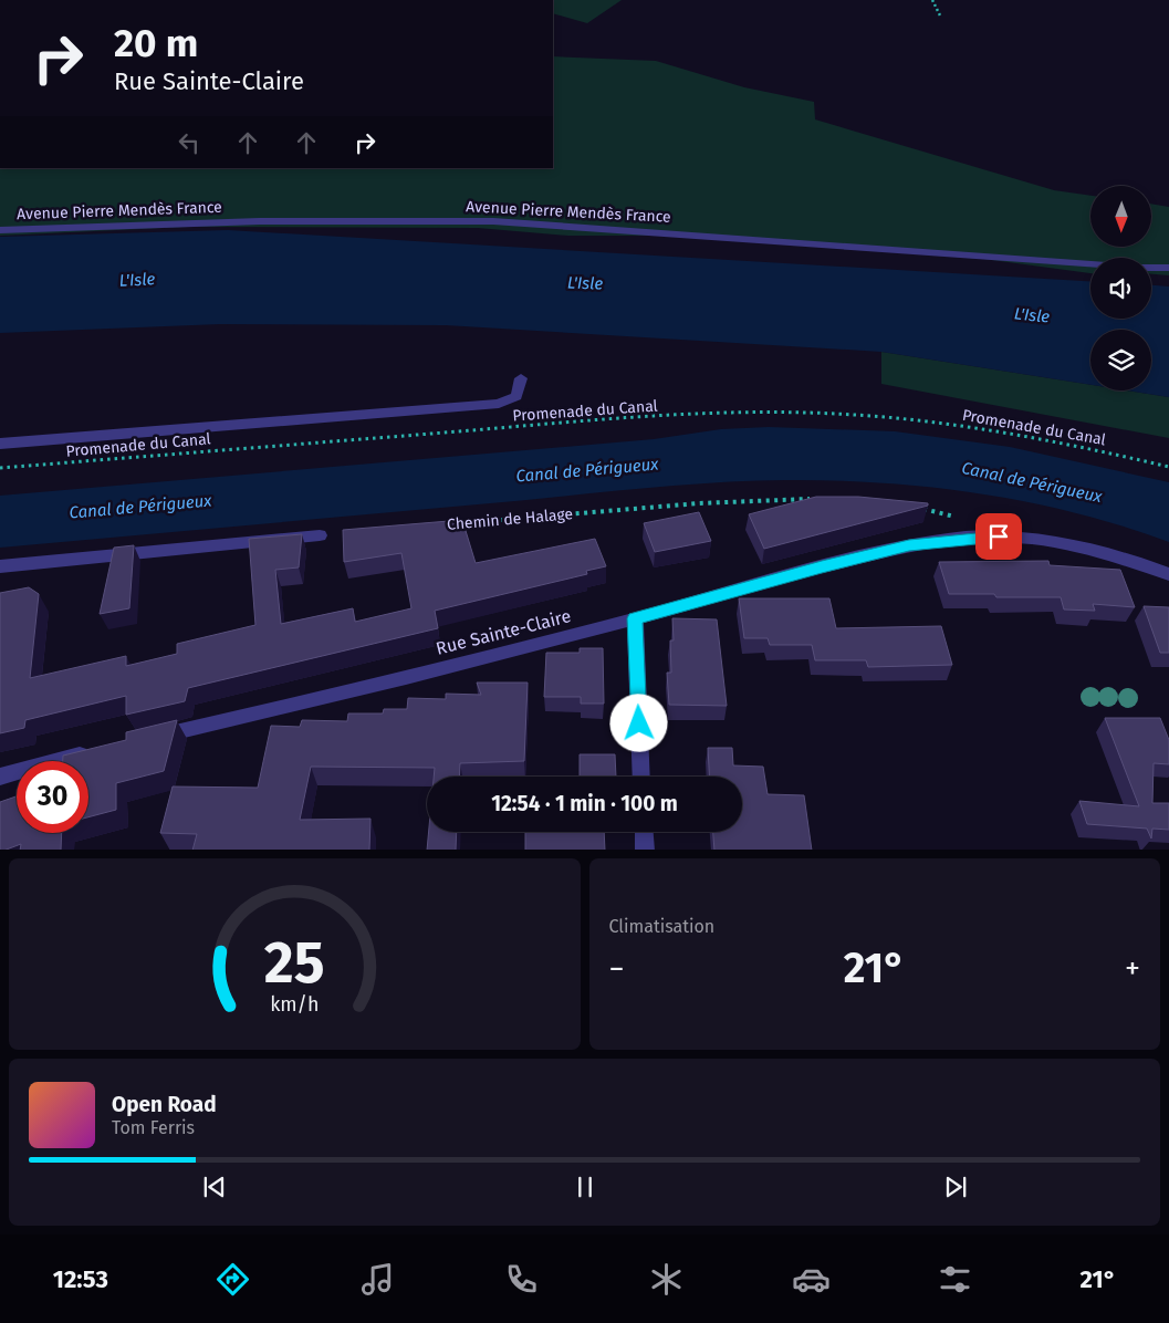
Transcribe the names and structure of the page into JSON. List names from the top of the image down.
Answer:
{
  "streets": {
    "street": ["Avenue Pierre Mendès France", "Rue Sainte-Claire"],
    "path": ["Promenade du Canal", "Chemin de Halage"]
  },
  "water": ["L'Isle", "Canal de Périgueux"],
  "north": "bottom",
  "page": {
    "turn": ["20 m", "Rue Sainte-Claire"],
    "limit": "30",
    "trip": "12:54 · 1 min · 100 m",
    "tile": "Climatisation",
    "heat": ["−", "21°", "+"],
    "song": ["Open Road", "Tom Ferris"],
    "tabs": ["12:53", "21°"],
    "gauge": ["25", "km/h"]
  }
}
